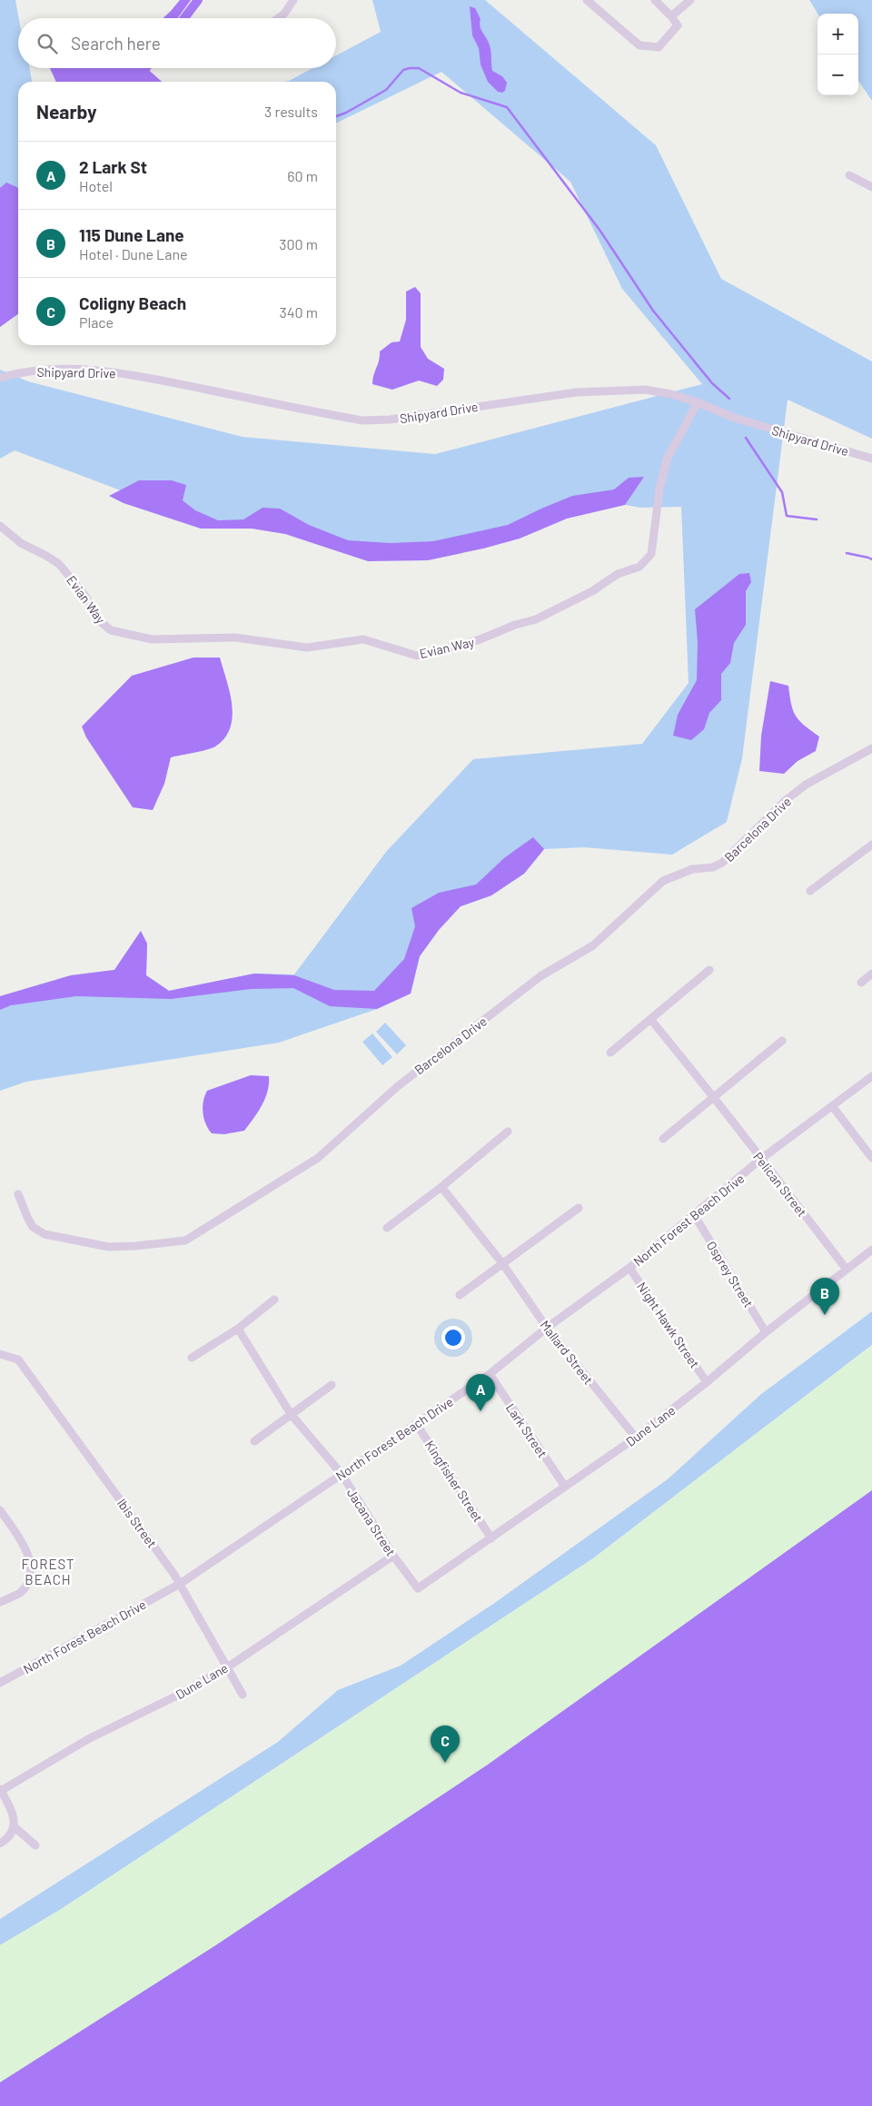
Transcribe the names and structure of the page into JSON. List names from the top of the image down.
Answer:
{
  "streets": {
    "street": [
      "Shipyard Drive",
      "Evian Way",
      "Barcelona Drive",
      "Pelican Street",
      "North Forest Beach Drive",
      "Osprey Street",
      "Night Hawk Street",
      "Mallard Street",
      "Dune Lane",
      "Lark Street",
      "Kingfisher Street",
      "Jacana Street",
      "Ibis Street"
    ]
  },
  "crossings": [
    ["Shipyard Drive", "Evian Way"],
    ["Pelican Street", "North Forest Beach Drive"],
    ["Pelican Street", "Dune Lane"],
    ["North Forest Beach Drive", "Osprey Street"],
    ["North Forest Beach Drive", "Night Hawk Street"],
    ["North Forest Beach Drive", "Mallard Street"],
    ["North Forest Beach Drive", "Lark Street"],
    ["North Forest Beach Drive", "Kingfisher Street"],
    ["North Forest Beach Drive", "Jacana Street"],
    ["North Forest Beach Drive", "Ibis Street"],
    ["Osprey Street", "Dune Lane"],
    ["Night Hawk Street", "Dune Lane"],
    ["Mallard Street", "Dune Lane"],
    ["Dune Lane", "Lark Street"],
    ["Dune Lane", "Kingfisher Street"],
    ["Dune Lane", "Jacana Street"],
    ["Dune Lane", "Ibis Street"]
  ],
  "districts": ["FOREST BEACH"],
  "page": {
    "map_buttons": ["+", "−"],
    "search": "Search here",
    "heading": ["Nearby", "3 results"],
    "list": [
      {
        "mark": "A",
        "name": "2 Lark St",
        "note": "Hotel",
        "value": "60 m"
      },
      {
        "mark": "B",
        "name": "115 Dune Lane",
        "note": "Hotel · Dune Lane",
        "value": "300 m"
      },
      {
        "mark": "C",
        "name": "Coligny Beach",
        "note": "Place",
        "value": "340 m"
      }
    ],
    "pins": ["B", "A", "C"]
  }
}
